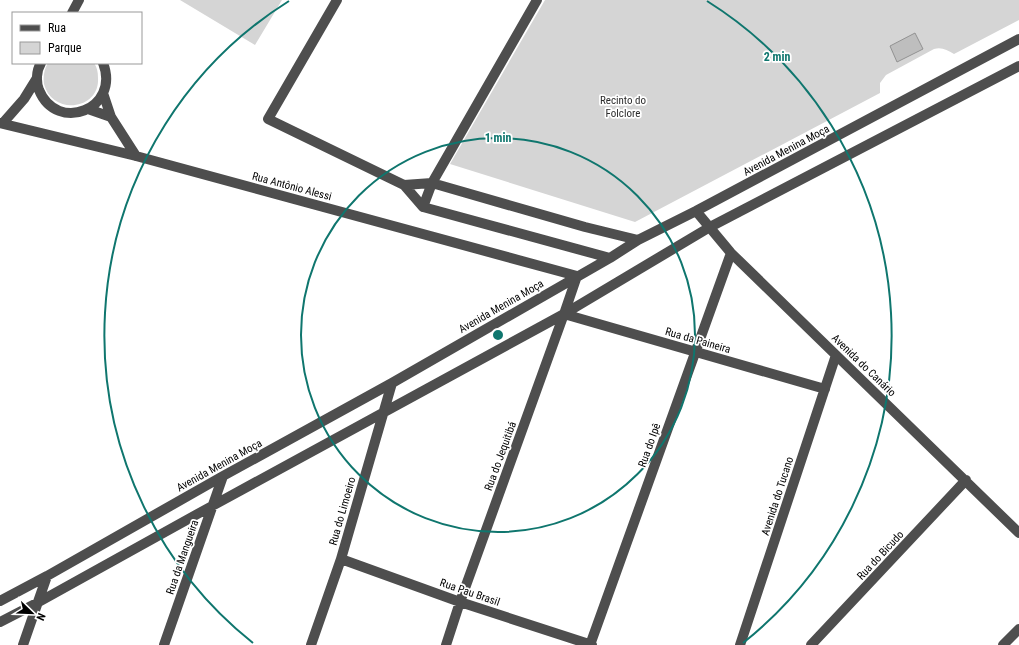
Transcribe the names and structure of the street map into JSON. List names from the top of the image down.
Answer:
{
  "streets": {
    "street": [
      "Avenida Menina Moça",
      "Rua Antônio Alessi",
      "Rua da Paineira",
      "Avenida do Canário",
      "Rua do Ipê",
      "Rua do Jequitibá",
      "Avenida do Tucano",
      "Rua do Limoeiro",
      "Rua do Bicudo",
      "Rua da Mangueira",
      "Rua Pau Brasil"
    ]
  },
  "crossings": [
    ["Avenida Menina Moça", "Rua Antônio Alessi"],
    ["Avenida Menina Moça", "Avenida do Canário"],
    ["Avenida Menina Moça", "Rua do Jequitibá"],
    ["Avenida Menina Moça", "Rua do Limoeiro"],
    ["Avenida Menina Moça", "Rua da Mangueira"],
    ["Rua Antônio Alessi", "Rua do Jequitibá"],
    ["Rua da Paineira", "Rua do Ipê"],
    ["Rua da Paineira", "Rua do Jequitibá"],
    ["Rua da Paineira", "Avenida do Tucano"],
    ["Avenida do Canário", "Rua do Ipê"],
    ["Avenida do Canário", "Avenida do Tucano"],
    ["Avenida do Canário", "Rua do Bicudo"],
    ["Rua do Ipê", "Rua Pau Brasil"],
    ["Rua do Jequitibá", "Rua Pau Brasil"],
    ["Rua do Limoeiro", "Rua Pau Brasil"]
  ],
  "parks": ["Recinto do Folclore"],
  "legend": ["Rua", "Parque"],
  "north": "bottom right",
  "rings": ["2 min", "1 min"]
}
